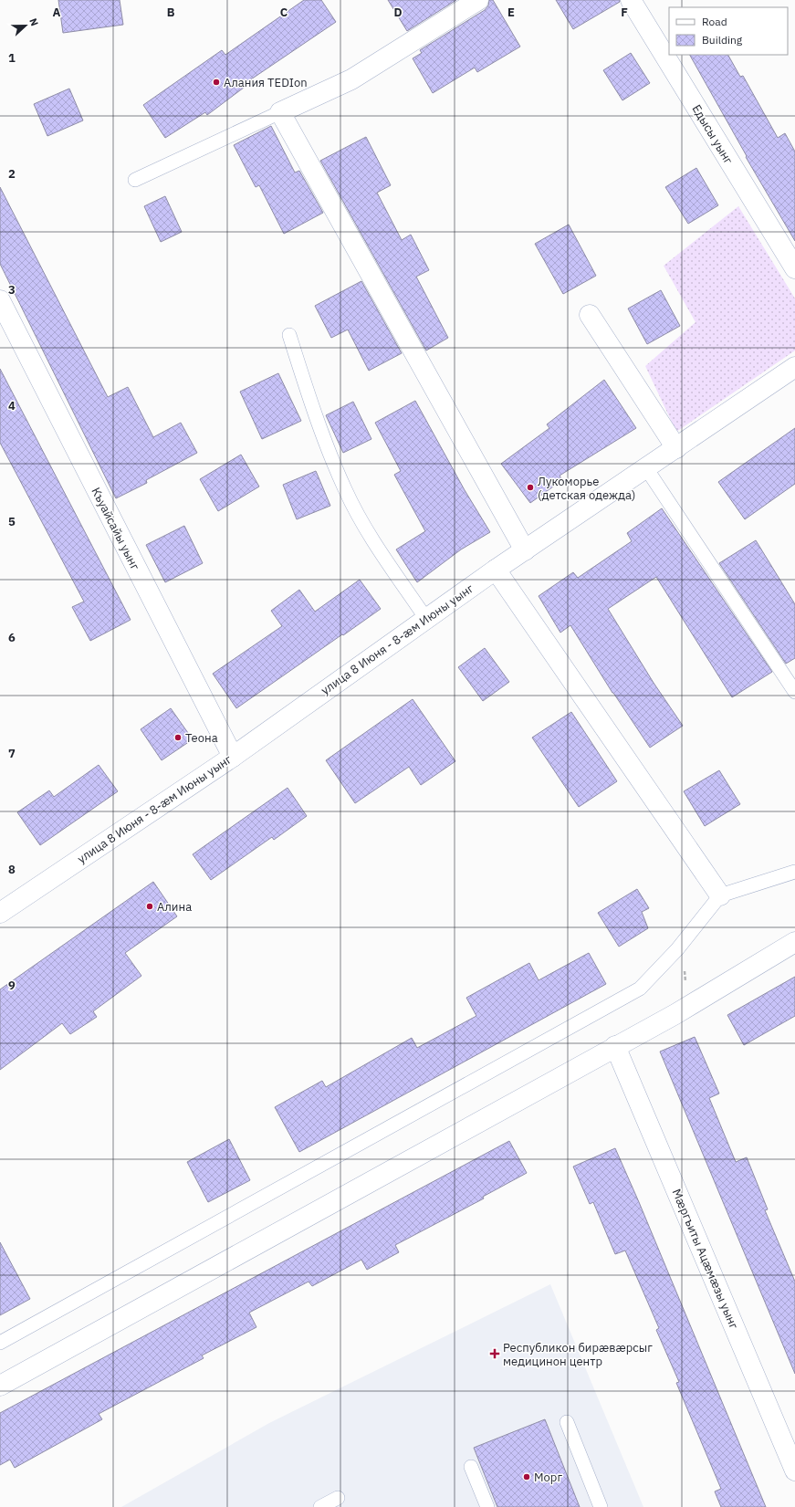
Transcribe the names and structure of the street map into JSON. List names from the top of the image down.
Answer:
{
  "streets": {
    "main road": [
      "Едысы уынг",
      "Къуайсайы уынг",
      "улица 8 Июня - 8-ӕм Июны уынг",
      "Мӕргъиты Ацӕмӕзы уынг"
    ]
  },
  "crossings": [
    ["Къуайсайы уынг", "улица 8 Июня - 8-ӕм Июны уынг"]
  ],
  "places": {
    "other": [
      "Алания ТEDIon",
      "Лукоморье (детская одежда)",
      "Теона",
      "Алина",
      "Морг"
    ],
    "health": ["Республикон бирæвæрсыг медицинон центр"]
  },
  "legend": ["Road", "Building"],
  "north": "right",
  "grid": {
    "columns": [
      "A",
      "B",
      "C",
      "D",
      "E",
      "F"
    ],
    "rows": [
      "1",
      "2",
      "3",
      "4",
      "5",
      "6",
      "7",
      "8",
      "9"
    ]
  }
}
